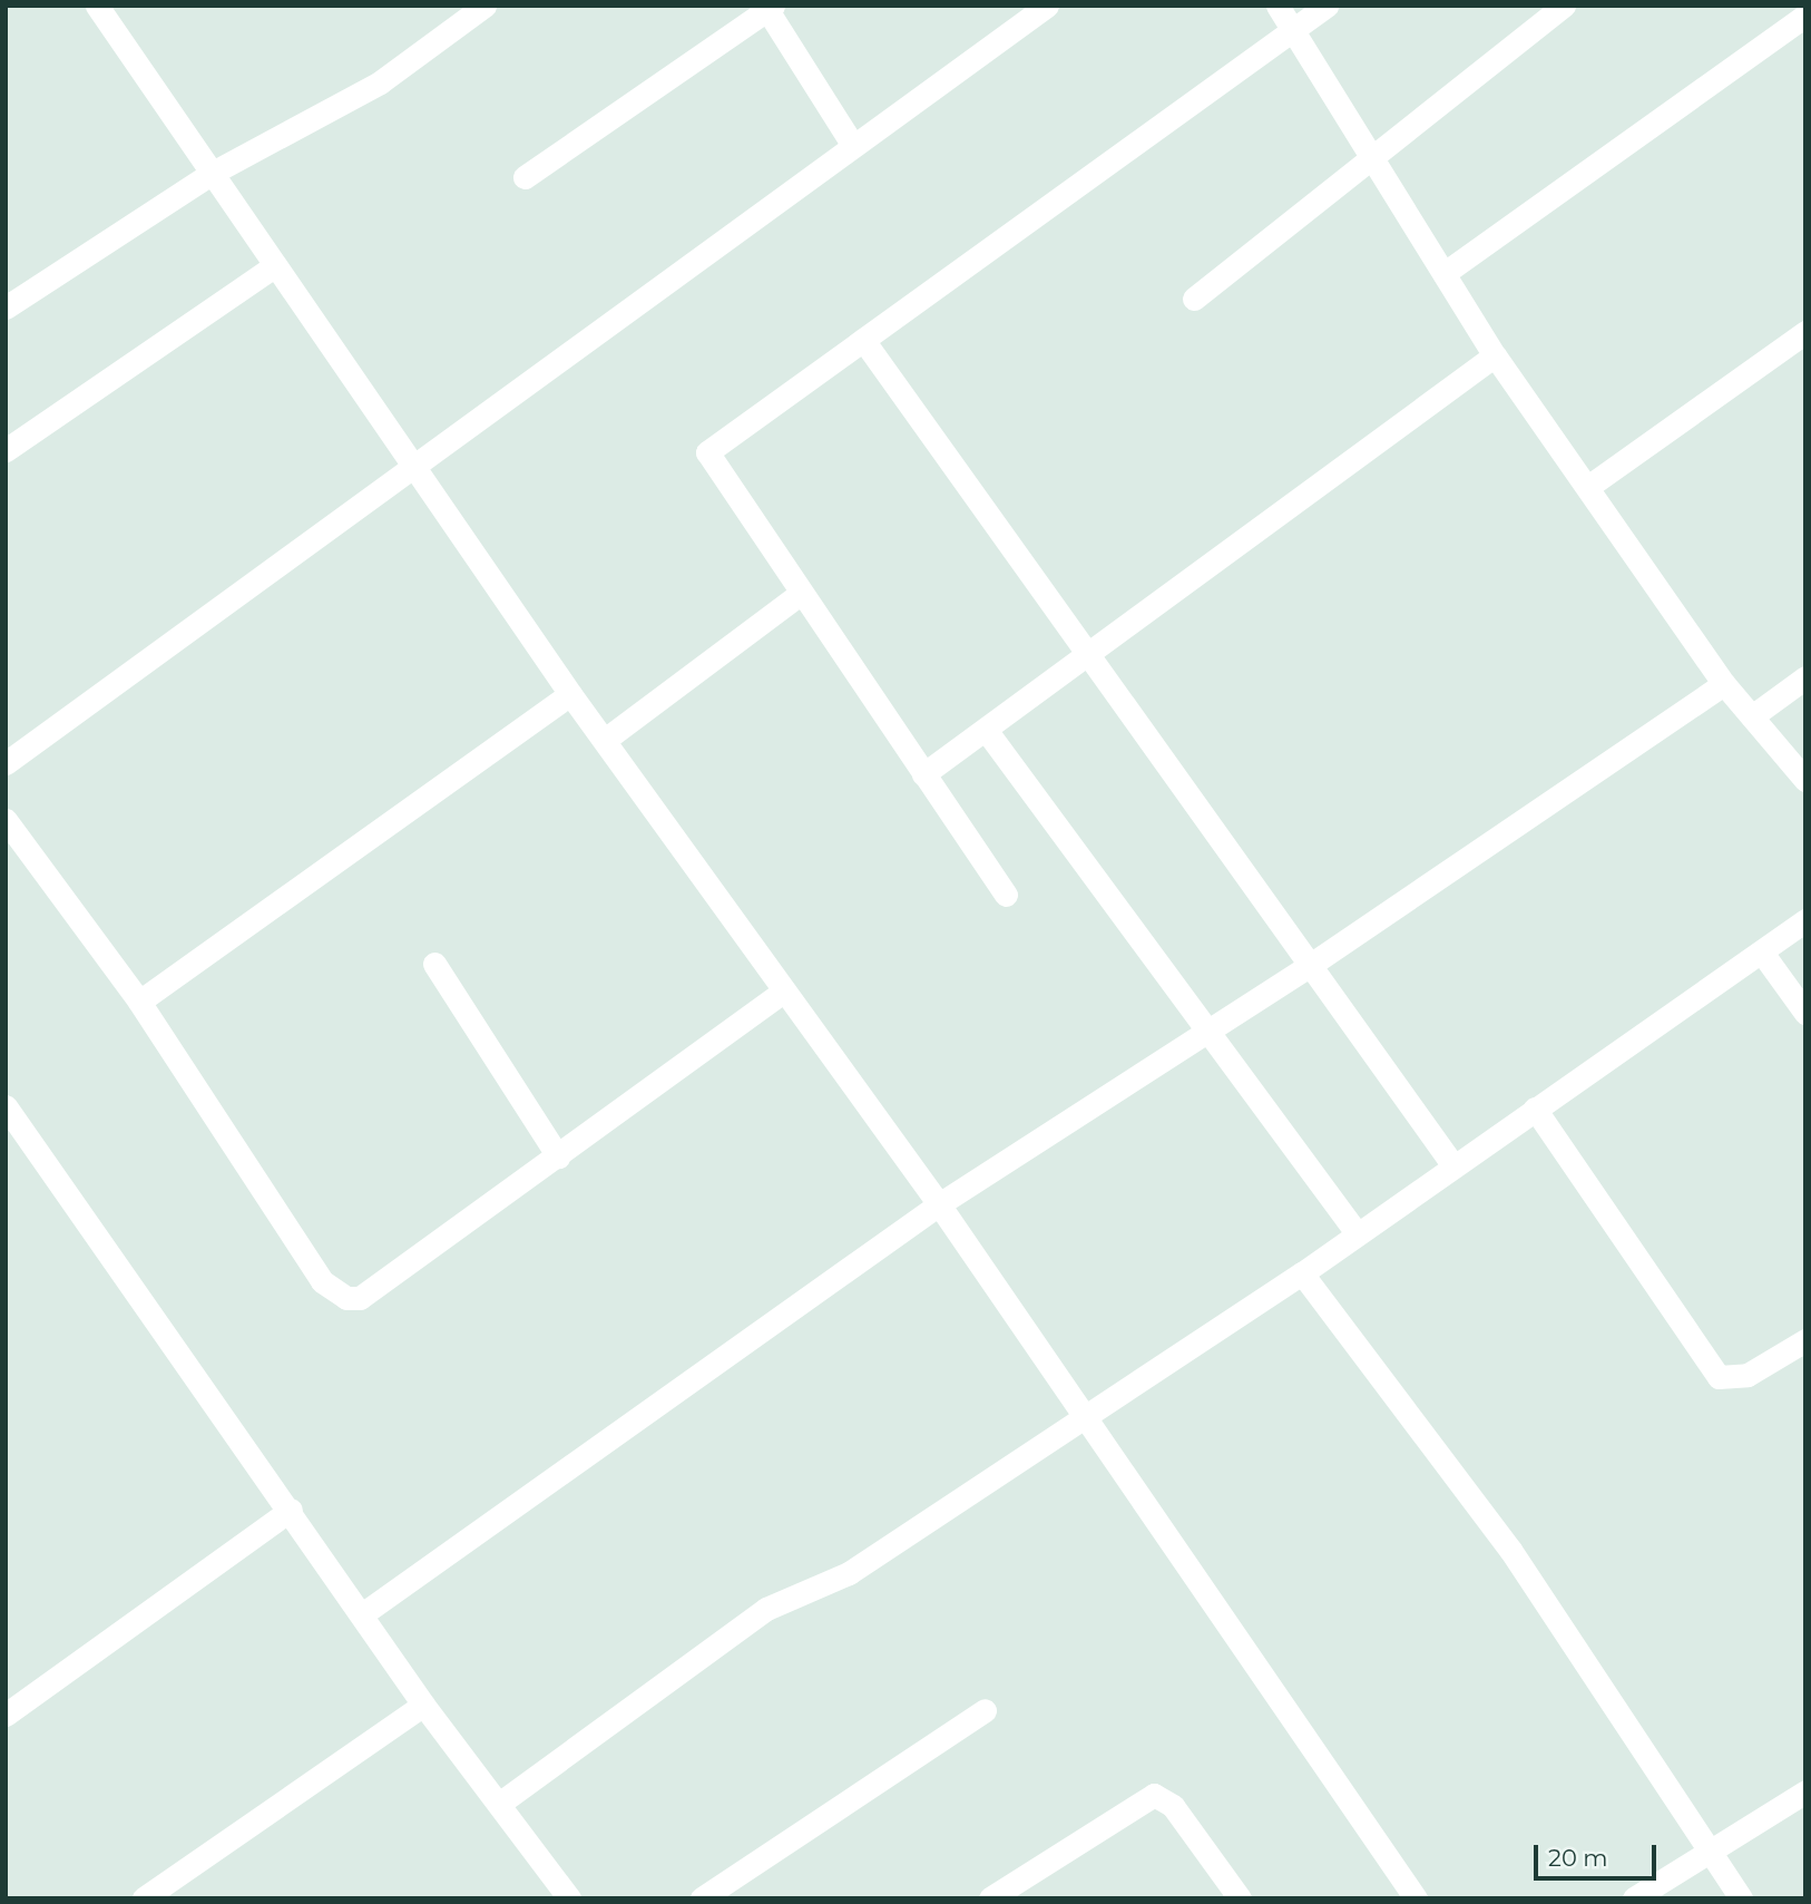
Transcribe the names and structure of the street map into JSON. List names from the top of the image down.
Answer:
{
  "scale_bar": "20 m"
}
